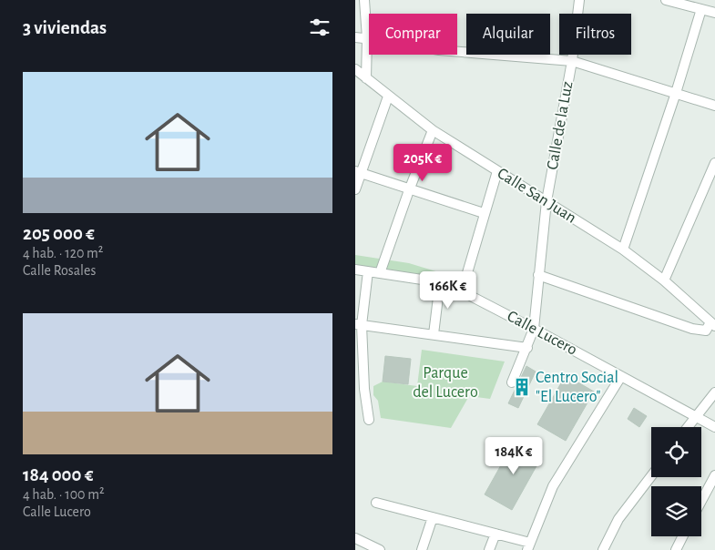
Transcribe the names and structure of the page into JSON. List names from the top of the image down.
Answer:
{
  "streets": {
    "street": ["Calle de la Luz", "Calle San Juan", "Calle Lucero"]
  },
  "crossings": [
    ["Calle de la Luz", "Calle San Juan"],
    ["Calle de la Luz", "Calle Lucero"]
  ],
  "parks": ["Parque del Lucero"],
  "places": {
    "building": ["Centro Social \"El Lucero\""]
  },
  "page": {
    "heading": "3 viviendas",
    "chip": ["Comprar", "Alquilar", "Filtros"],
    "list": [
      {
        "name": "205 000 €",
        "note": "4 hab. · 120 m² · Calle Rosales"
      },
      {
        "name": "184 000 €",
        "note": "4 hab. · 100 m² · Calle Lucero"
      }
    ],
    "price": ["205K €", "166K €", "184K €"]
  }
}
